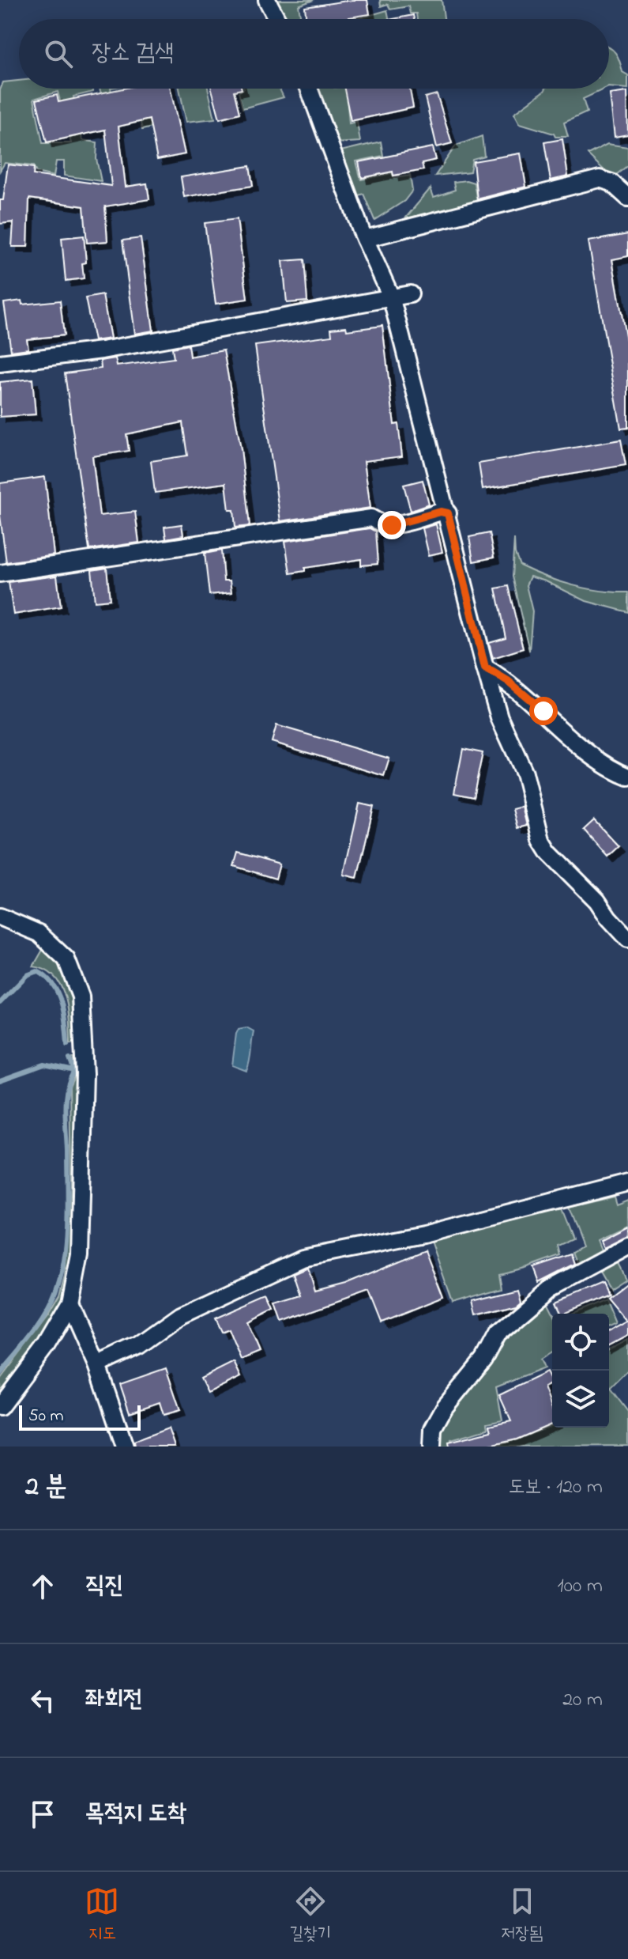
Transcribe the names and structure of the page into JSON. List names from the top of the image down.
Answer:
{
  "scale_bar": "50 m",
  "page": {
    "search": "장소 검색",
    "scale": "50 m",
    "heading": ["2 분", "도보 · 120 m"],
    "list": [
      ["직진", "100 m"],
      ["좌회전", "20 m"],
      "목적지 도착"
    ],
    "nav": ["지도", "길찾기", "저장됨"]
  }
}
